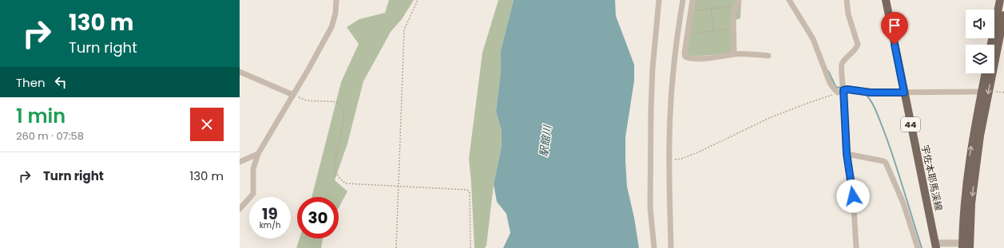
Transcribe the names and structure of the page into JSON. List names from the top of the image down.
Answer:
{
  "streets": {
    "main road": ["44", "宇佐本耶馬渓線"]
  },
  "water": ["駅館川"],
  "page": {
    "turn": ["130 m", "Turn right"],
    "then": "Then",
    "heading": ["1 min", "260 m · 07:58"],
    "list": [
      {
        "name": "Turn right",
        "value": "130 m"
      }
    ],
    "speed": "19 km/h",
    "limit": "30"
  }
}
